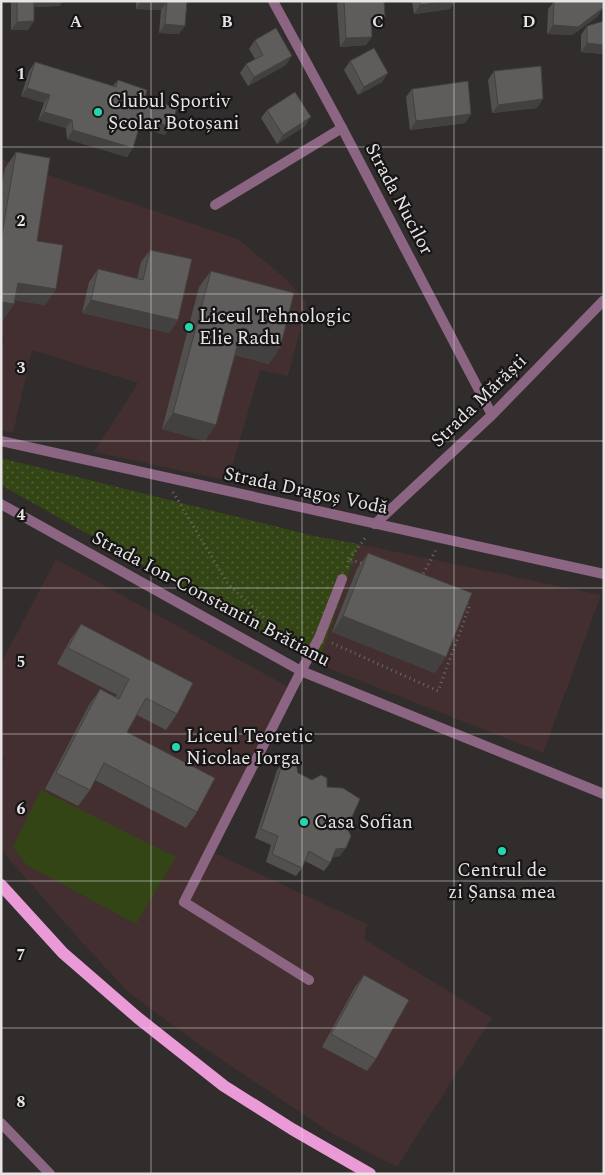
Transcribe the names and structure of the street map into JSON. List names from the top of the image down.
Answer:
{
  "streets": {
    "street": [
      "Strada Nucilor",
      "Strada Mărăști",
      "Strada Dragoș Vodă",
      "Strada Ion-Constantin Brătianu"
    ]
  },
  "crossings": [
    ["Strada Nucilor", "Strada Mărăști"],
    ["Strada Mărăști", "Strada Dragoș Vodă"]
  ],
  "places": [
    "Clubul Sportiv Școlar Botoșani",
    "Liceul Tehnologic Elie Radu",
    "Liceul Teoretic Nicolae Iorga",
    "Casa Sofian",
    "Centrul de zi Șansa mea"
  ],
  "grid": {
    "columns": [
      "A",
      "B",
      "C",
      "D"
    ],
    "rows": [
      "1",
      "2",
      "3",
      "4",
      "5",
      "6",
      "7",
      "8"
    ]
  }
}
